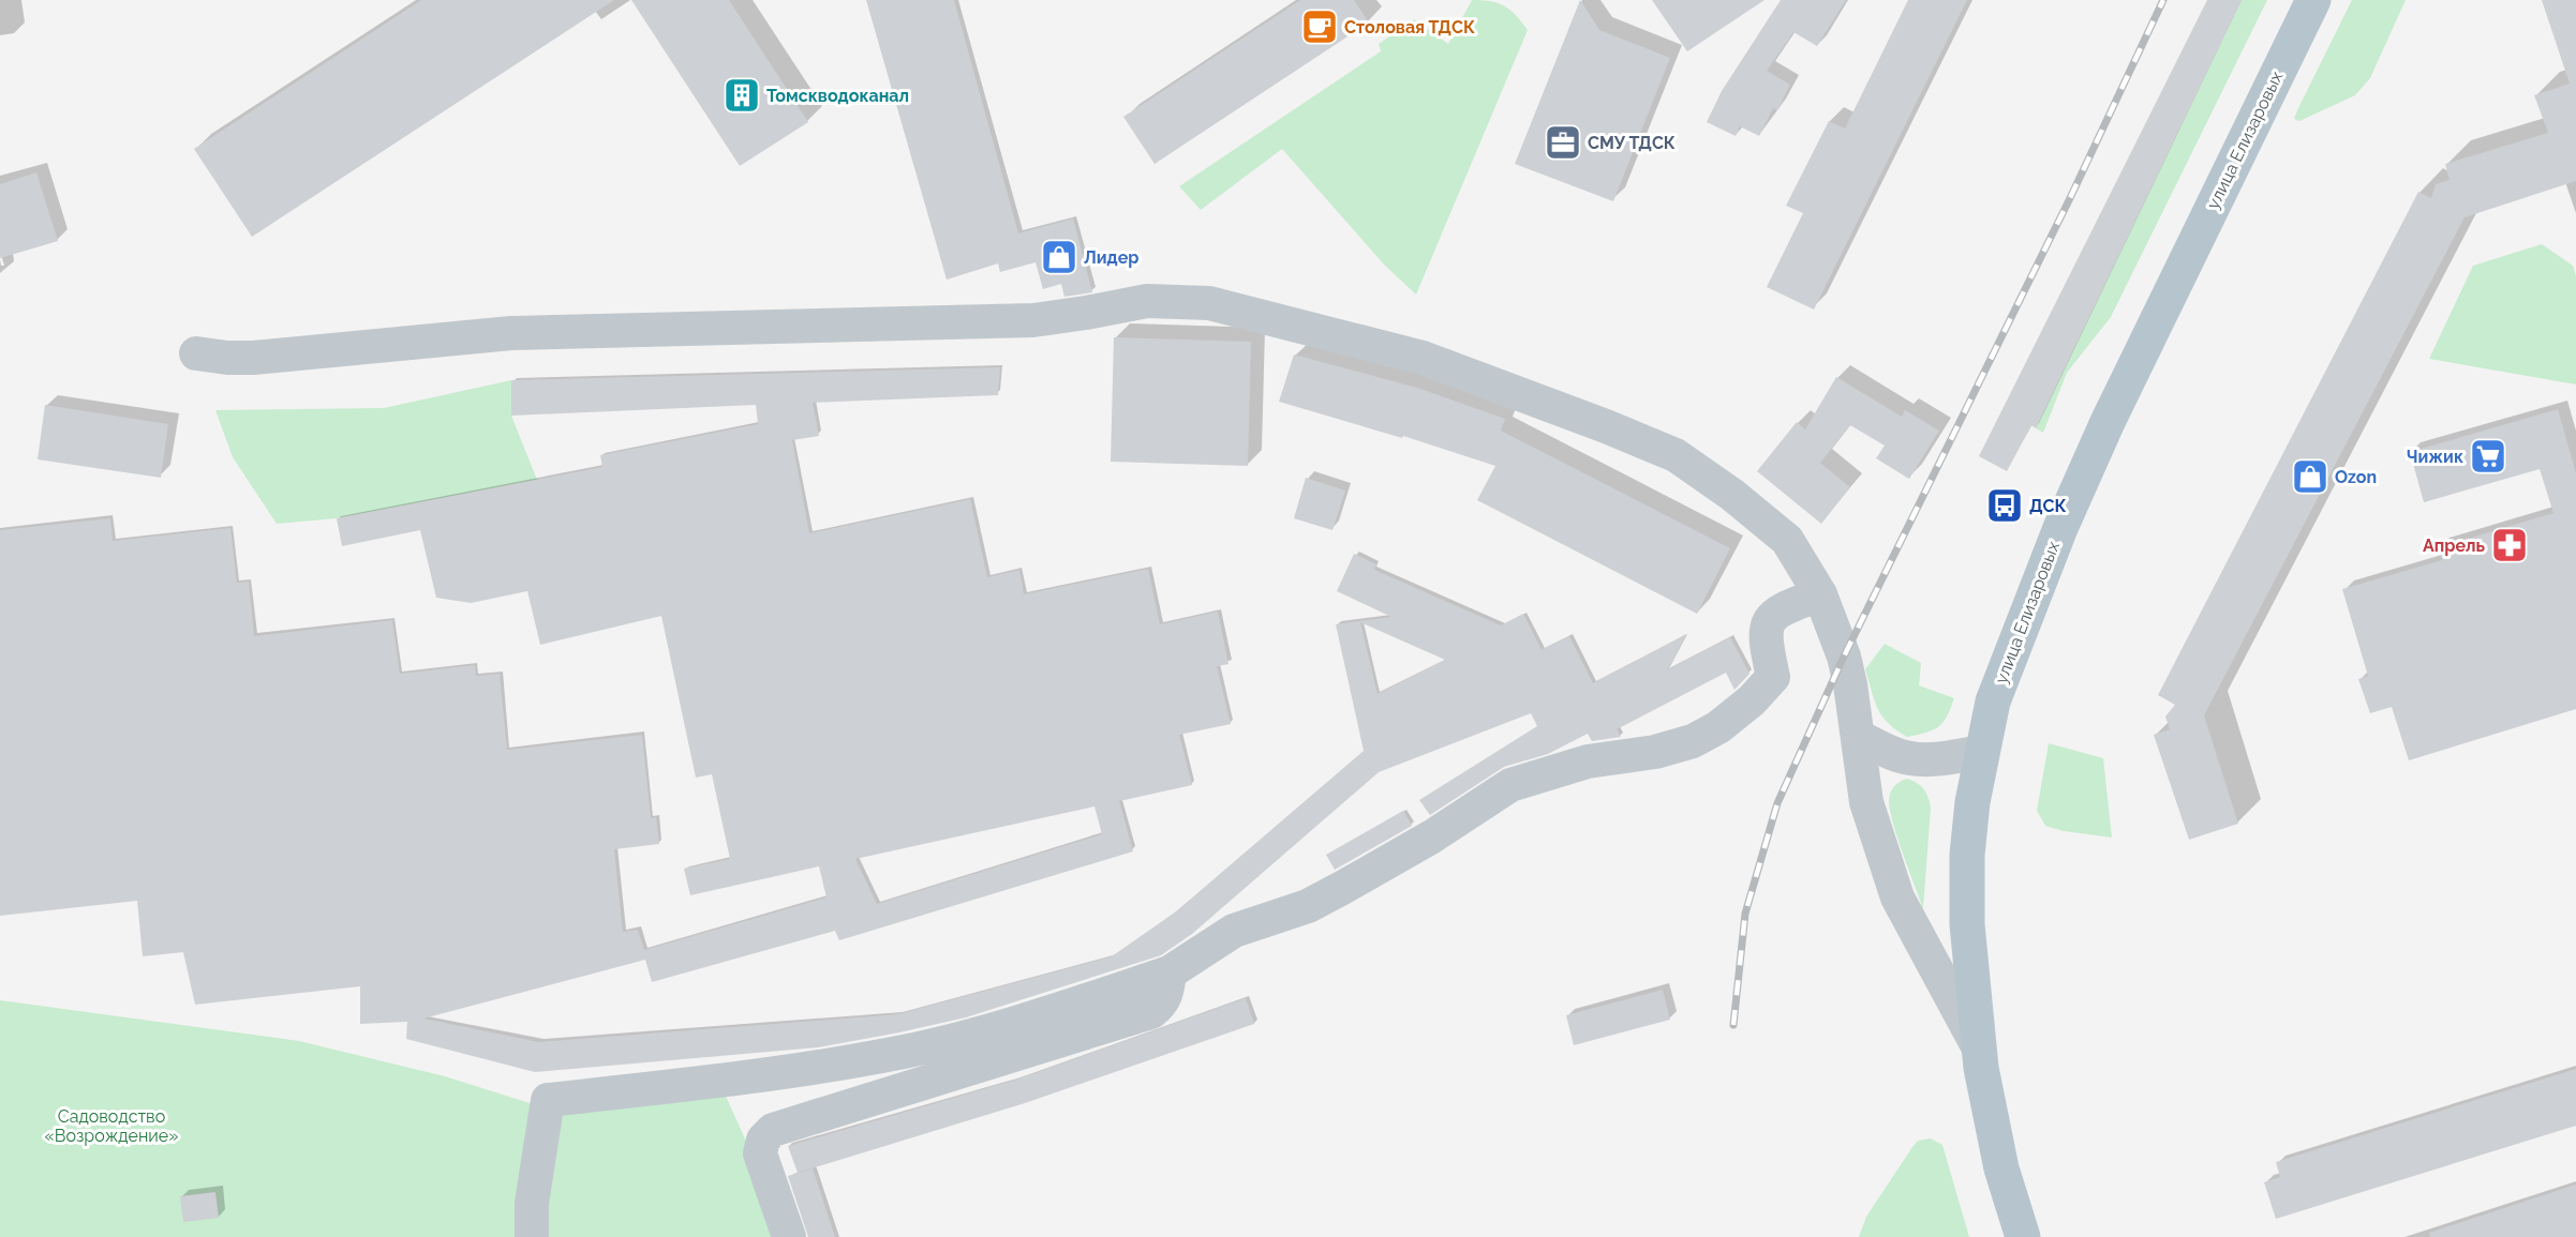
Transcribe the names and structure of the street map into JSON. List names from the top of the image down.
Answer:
{
  "streets": {
    "main road": ["улица Елизаровых"]
  },
  "parks": ["Садоводство «Возрождение»"],
  "places": {
    "cafe": ["Столовая ТДСК"],
    "building": ["Томскводоканал"],
    "office": ["СМУ ТДСК"],
    "shop": ["Лидер", "Ozon"],
    "supermarket": ["Чижик"],
    "bus stop": ["ДСК"],
    "pharmacy": ["Апрель"]
  }
}
